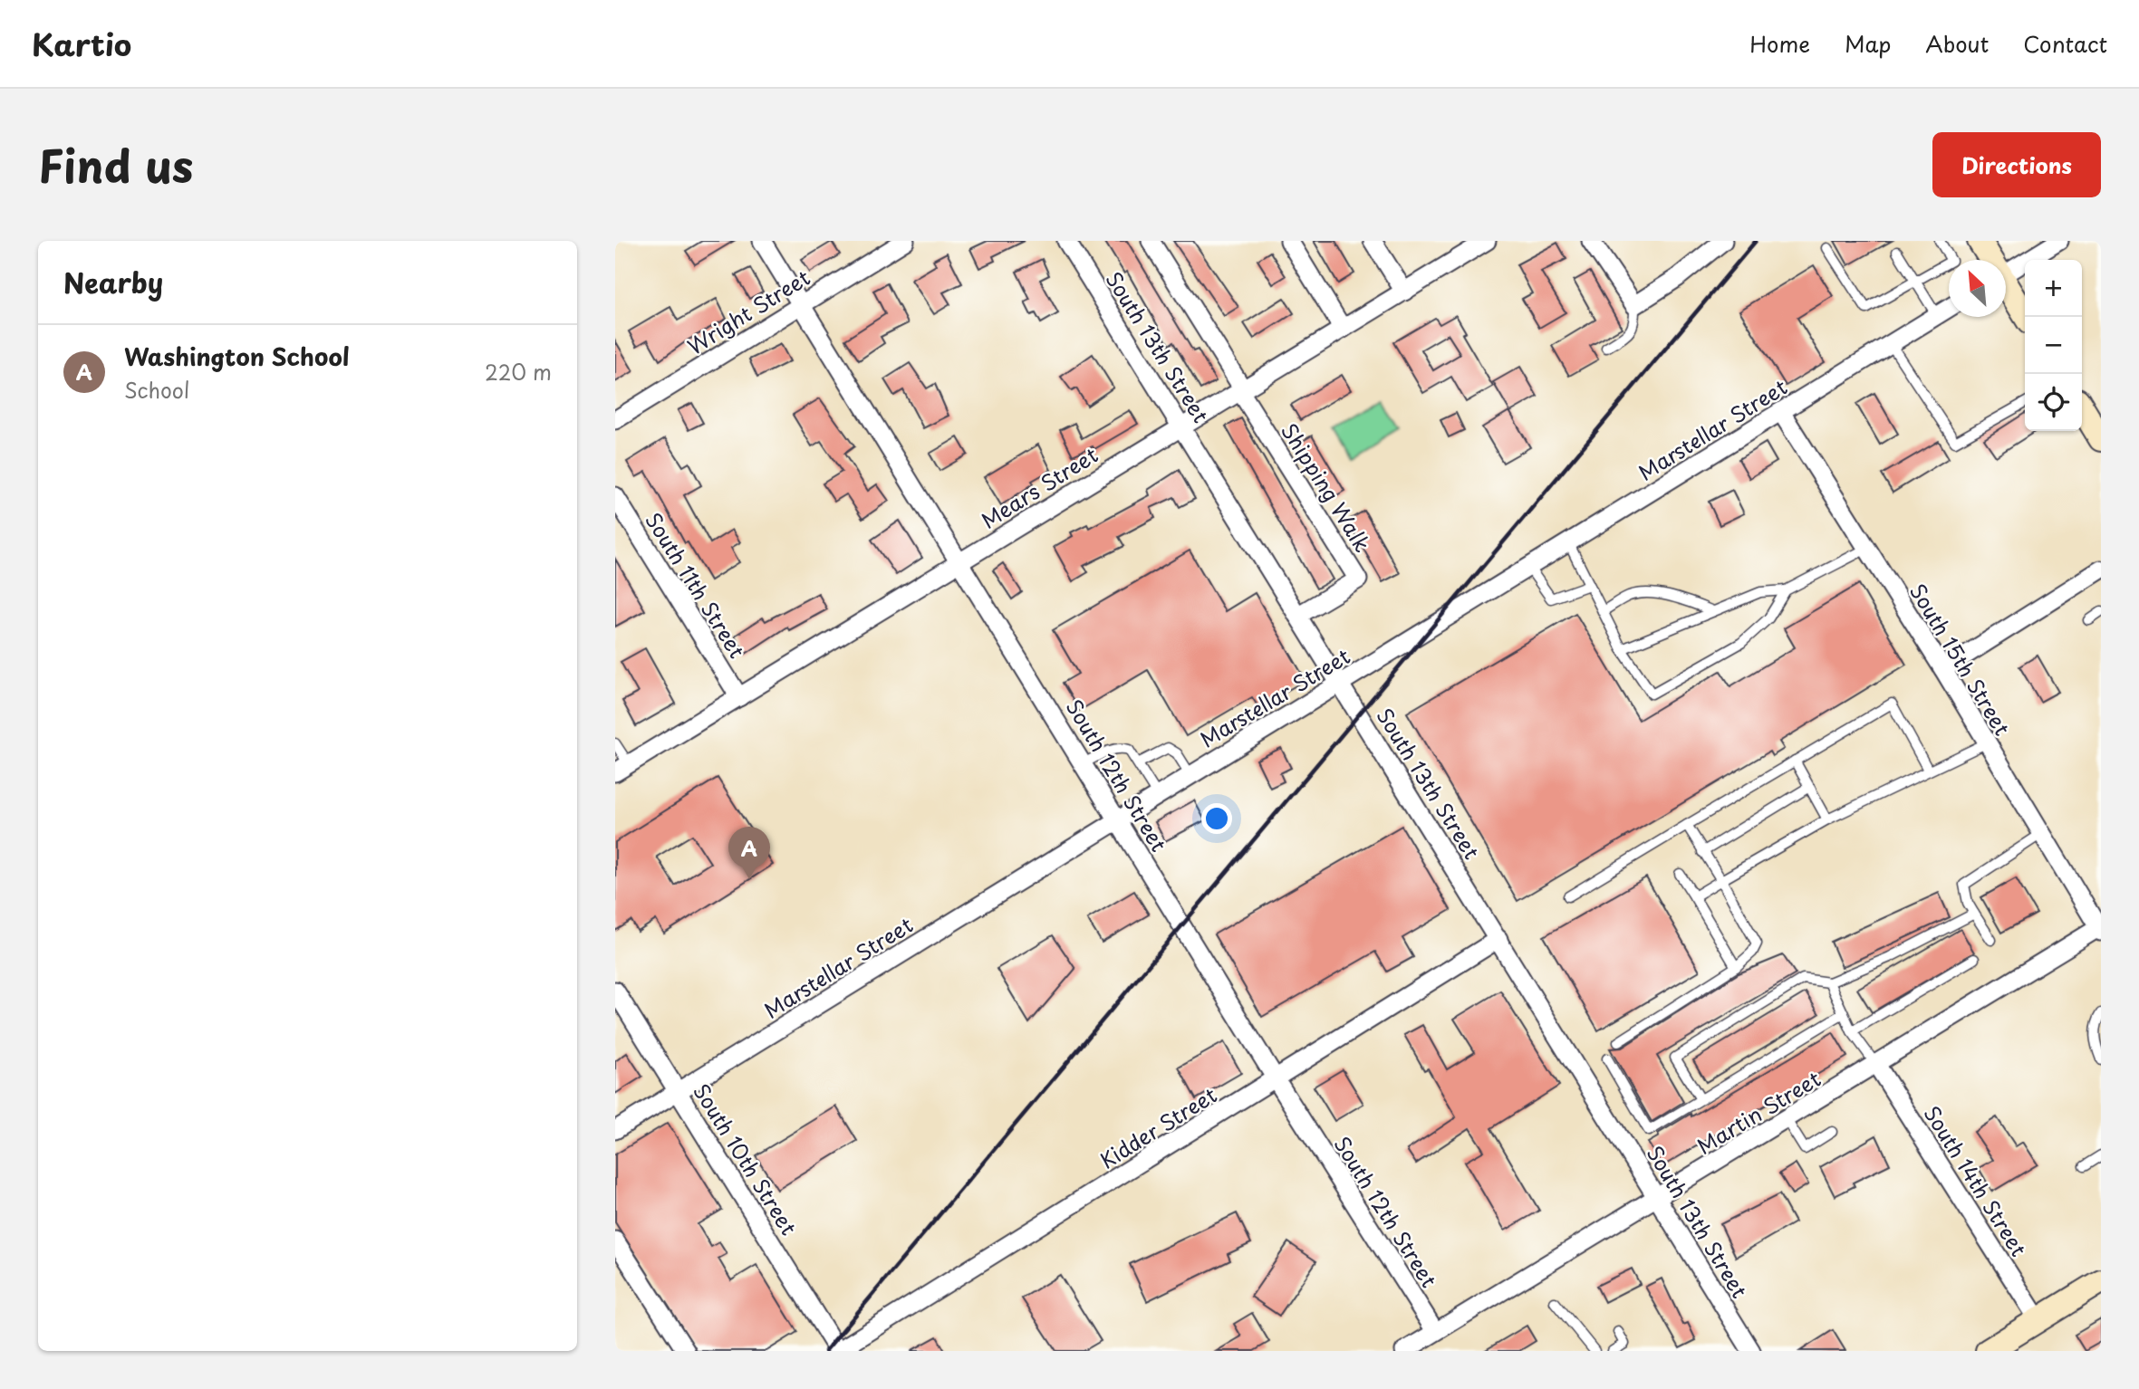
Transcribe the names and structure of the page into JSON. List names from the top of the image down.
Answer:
{
  "streets": {
    "street": [
      "Wright Street",
      "South 13th Street",
      "Marstellar Street",
      "Mears Street",
      "Shipping Walk",
      "South 11th Street",
      "South 15th Street",
      "South 12th Street",
      "Martin Street",
      "Kidder Street",
      "South 10th Street",
      "South 14th Street"
    ]
  },
  "crossings": [
    ["Wright Street", "South 12th Street"],
    ["South 13th Street", "Marstellar Street"],
    ["South 13th Street", "Mears Street"],
    ["South 13th Street", "Shipping Walk"],
    ["South 13th Street", "Martin Street"],
    ["South 13th Street", "Kidder Street"],
    ["Marstellar Street", "South 15th Street"],
    ["Marstellar Street", "South 12th Street"],
    ["Marstellar Street", "South 10th Street"],
    ["Mears Street", "Shipping Walk"],
    ["Mears Street", "South 11th Street"],
    ["Mears Street", "South 12th Street"],
    ["South 15th Street", "Martin Street"],
    ["South 12th Street", "Martin Street"],
    ["South 12th Street", "Kidder Street"],
    ["Martin Street", "South 14th Street"],
    ["Kidder Street", "South 10th Street"]
  ],
  "north": "top left",
  "page": {
    "header": "Kartio",
    "nav": [
      "Home",
      "Map",
      "About",
      "Contact"
    ],
    "title": "Find us",
    "buttons": "Directions",
    "heading": "Nearby",
    "map_buttons": ["+", "−"],
    "list": [
      {
        "mark": "A",
        "name": "Washington School",
        "note": "School",
        "value": "220 m"
      }
    ],
    "pins": "A"
  }
}
